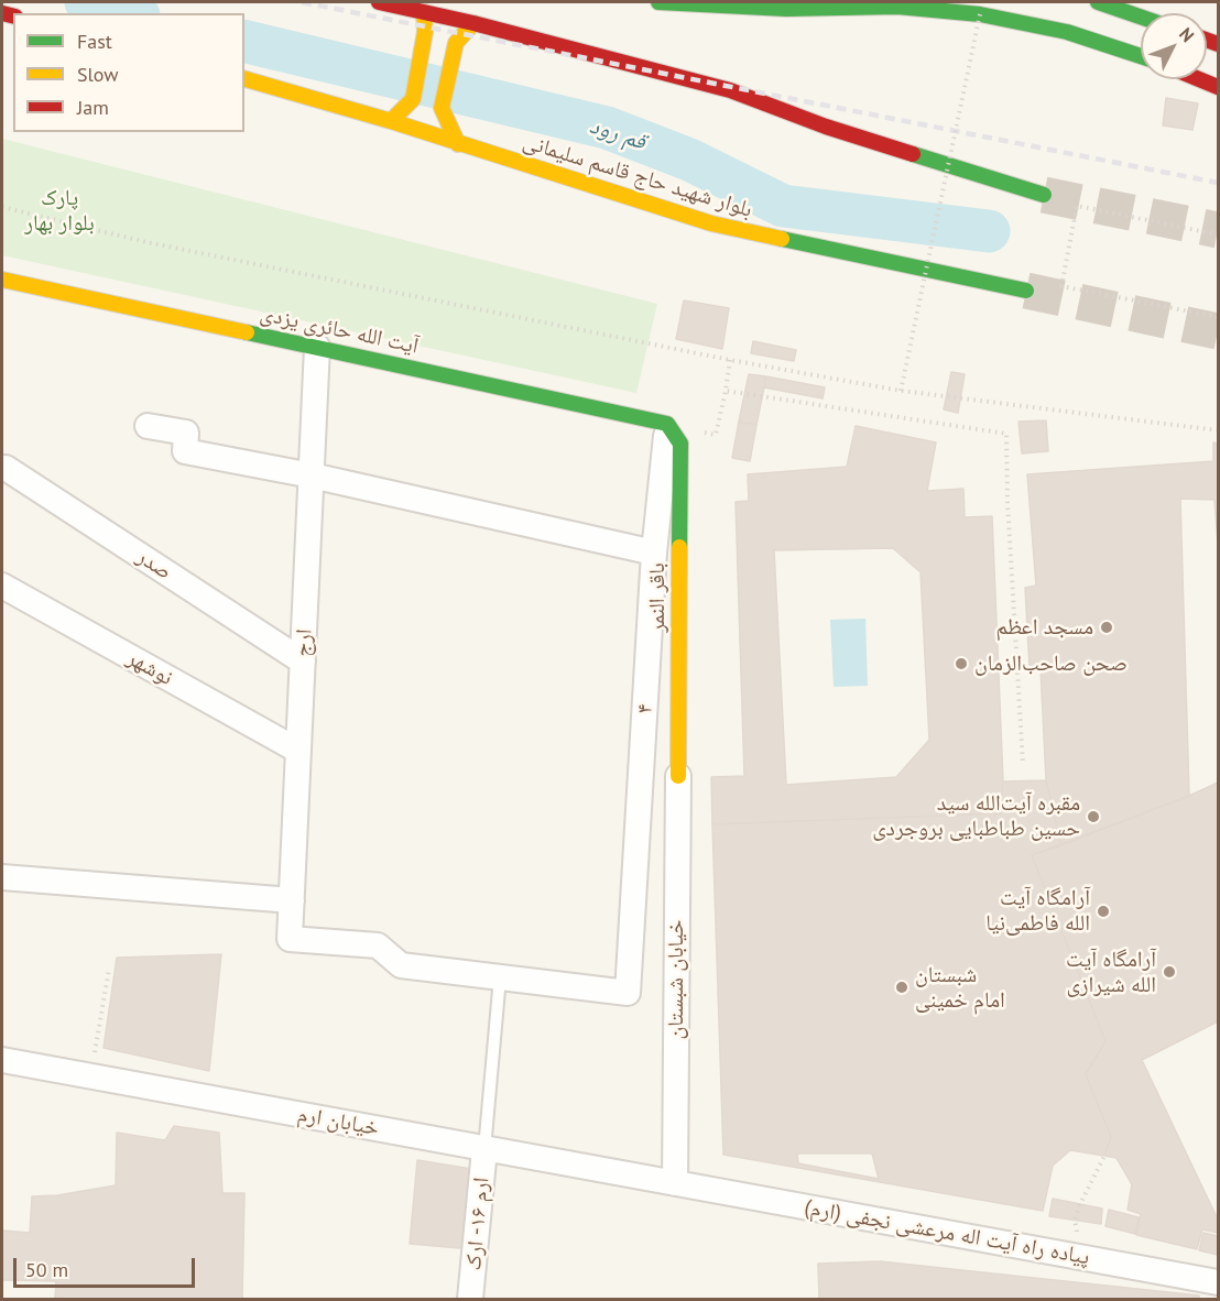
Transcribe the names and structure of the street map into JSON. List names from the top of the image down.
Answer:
{
  "streets": {
    "main road": ["بلوار شهید حاج قاسم سلیمانی", "آیت الله‌ حائری‌ یزدی", "باقر النمر"],
    "street": [
      "صدر",
      "ارج",
      "نوشهر",
      "۴",
      "خیابان شبستان",
      "خیابان ارم",
      "ارم ۱۶- ارک",
      "پیاده راه آیت اله مرعشی نجفی (ارم)"
    ]
  },
  "crossings": [
    ["آیت الله‌ حائری‌ یزدی", "باقر النمر"],
    ["آیت الله‌ حائری‌ یزدی", "ارج"],
    ["آیت الله‌ حائری‌ یزدی", "۴"],
    ["صدر", "ارج"],
    ["باقر النمر", "۴"],
    ["باقر النمر", "خیابان شبستان"],
    ["ارج", "نوشهر"],
    ["ارج", "۴"],
    ["خیابان شبستان", "خیابان ارم"],
    ["خیابان شبستان", "پیاده راه آیت اله مرعشی نجفی (ارم)"],
    ["خیابان ارم", "ارم ۱۶- ارک"],
    ["خیابان ارم", "پیاده راه آیت اله مرعشی نجفی (ارم)"]
  ],
  "water": ["قم رود"],
  "parks": ["پارک بلوار بهار"],
  "places": [
    "مسجد اعظم",
    "صحن صاحب‌الزمان",
    "مقبره آیت‌الله سید حسین طباطبایی بروجردی",
    "آرامگاه آیت الله فاطمی‌نیا",
    "آرامگاه آیت الله شیرازی",
    "شبستان امام خمینی"
  ],
  "legend": ["Fast", "Slow", "Jam"],
  "scale_bar": "50 m",
  "north": "top right"
}
